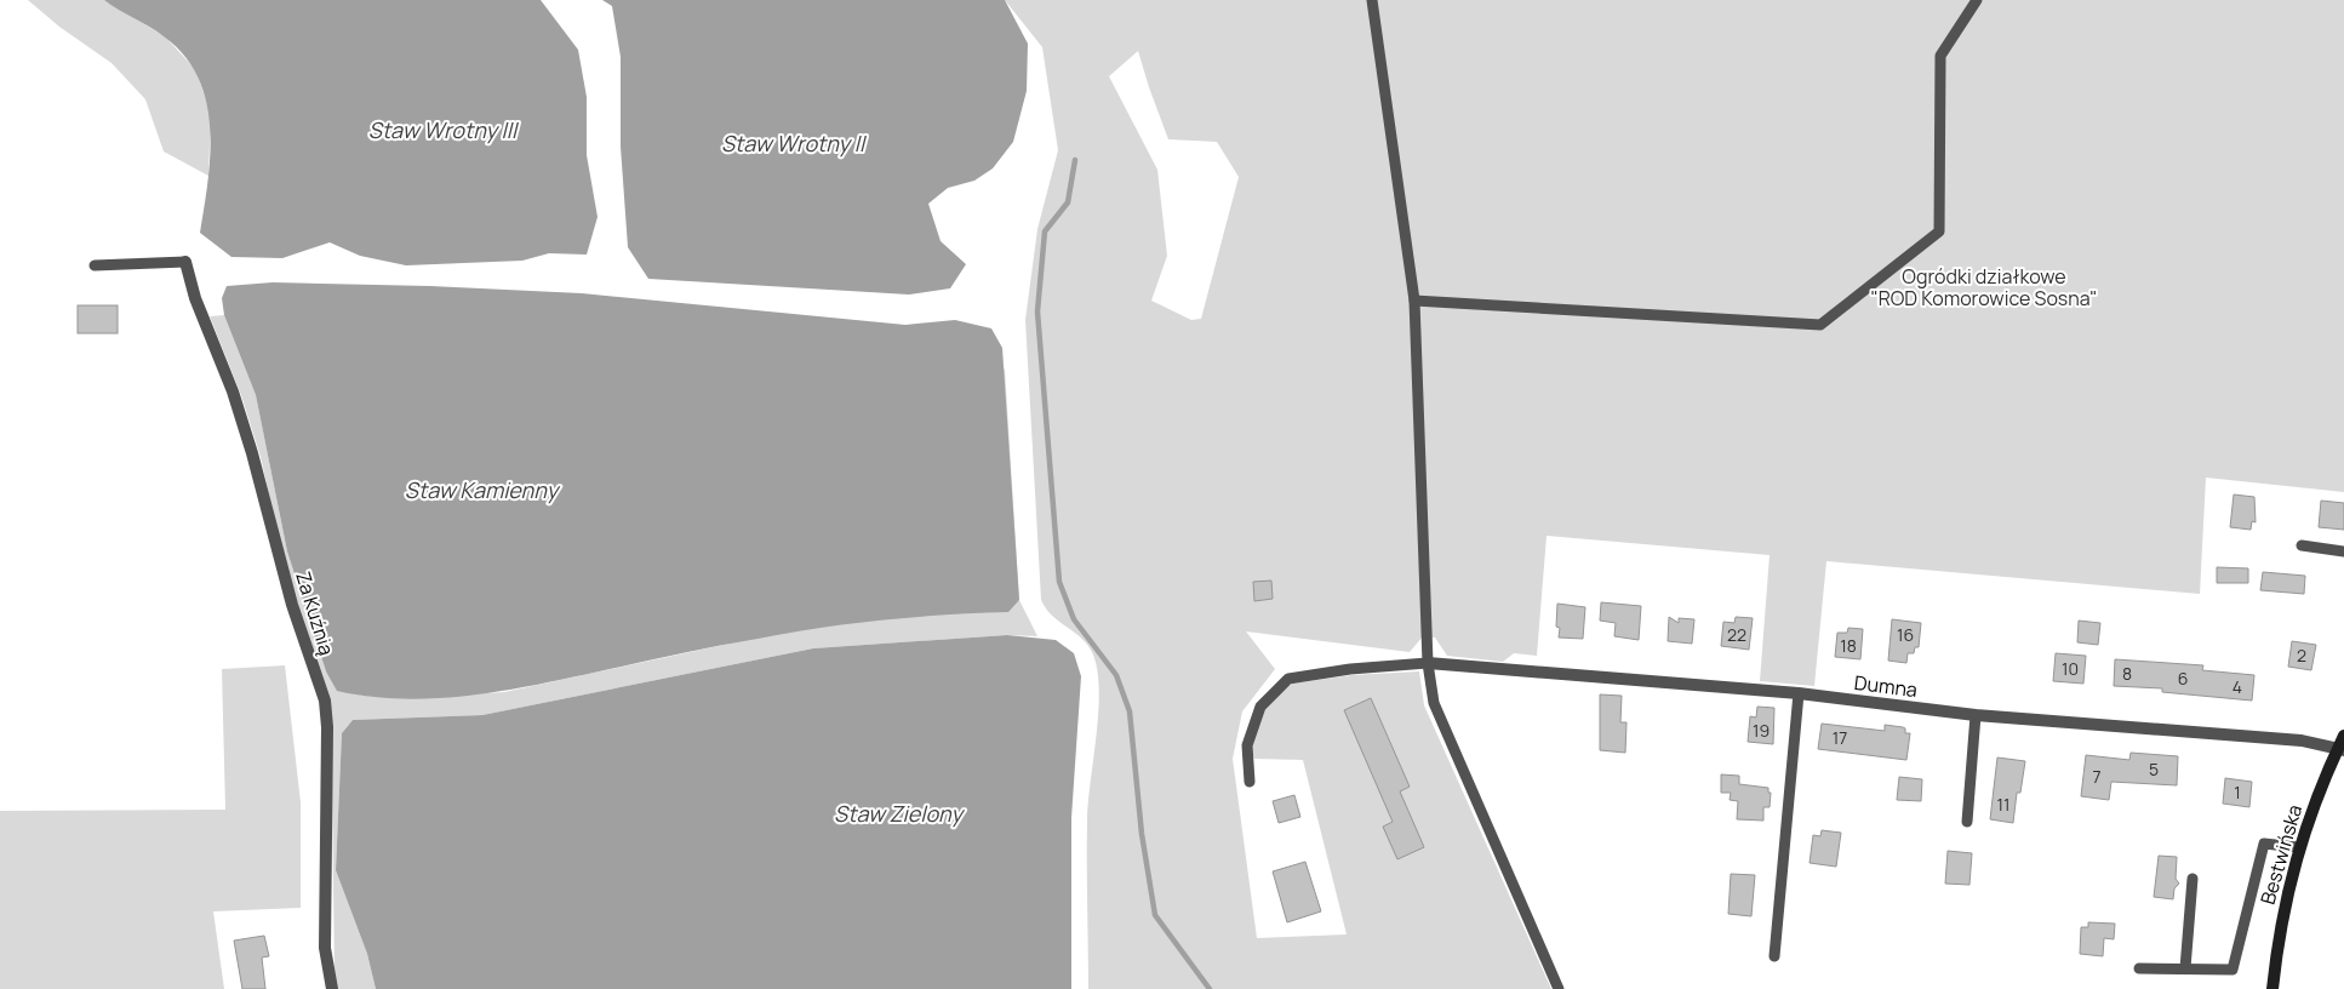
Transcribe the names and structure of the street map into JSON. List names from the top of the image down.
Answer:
{
  "streets": {
    "street": ["Za Kuźnią", "Dumna", "Bestwińska"]
  },
  "crossings": [
    ["Dumna", "Bestwińska"]
  ],
  "water": [
    "Staw Wrotny III",
    "Staw Wrotny II",
    "Staw Kamienny",
    "Staw Zielony"
  ],
  "parks": ["Ogródki działkowe \"ROD Komorowice Sosna\""],
  "house_numbers": [
    "22",
    "16",
    "18",
    "2",
    "10",
    "8",
    "6",
    "4",
    "19",
    "17",
    "5",
    "7",
    "1",
    "11"
  ]
}
